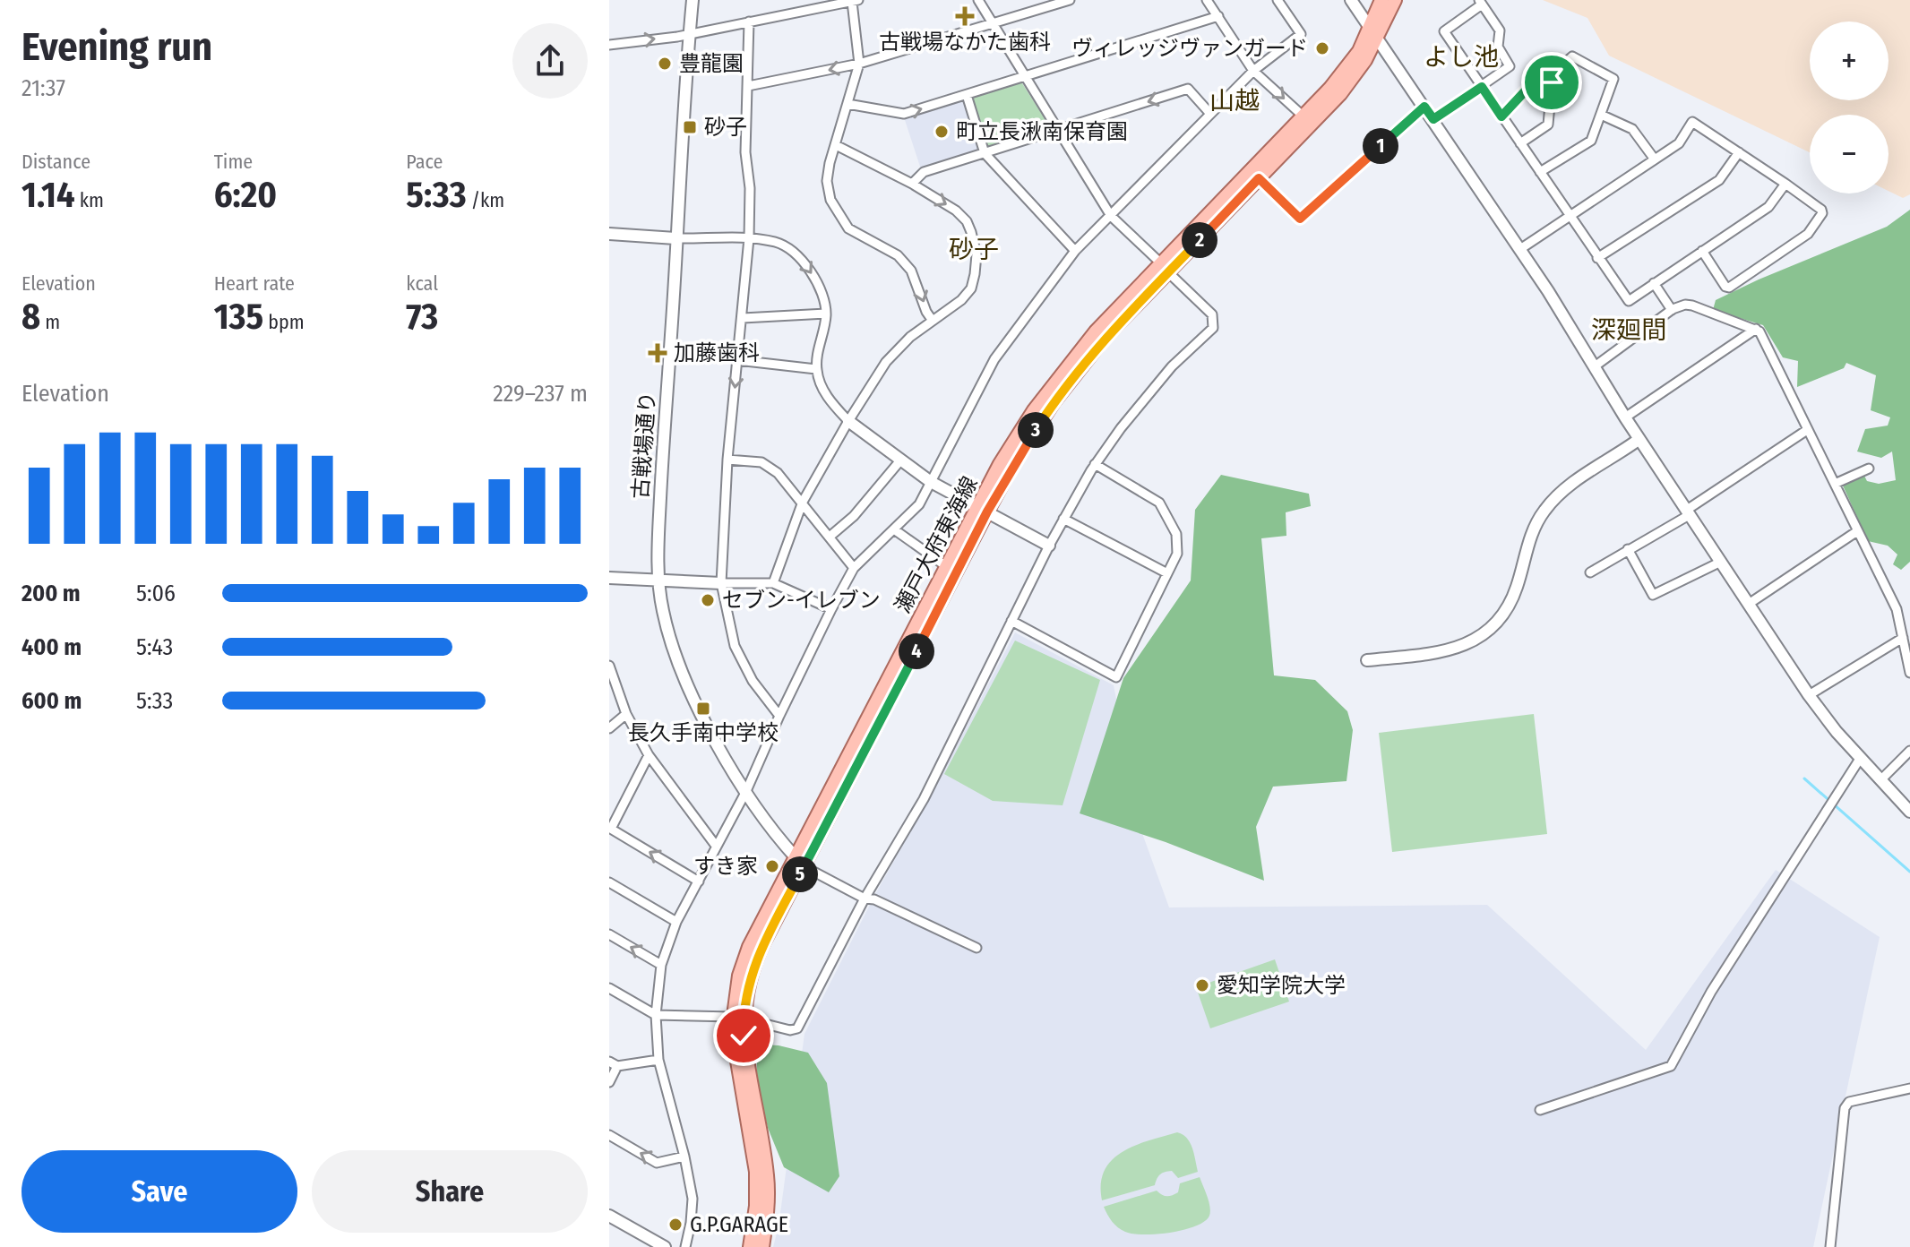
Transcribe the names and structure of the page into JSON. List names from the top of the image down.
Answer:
{
  "streets": {
    "main road": ["瀬戸大府東海線"],
    "street": ["古戦場通り"]
  },
  "crossings": [
    ["古戦場通り", "瀬戸大府東海線"]
  ],
  "districts": [
    "よし池",
    "山越",
    "砂子",
    "深廻間"
  ],
  "places": {
    "health": ["古戦場なかた歯科", "加藤歯科"],
    "other": [
      "ヴィレッジヴァンガード",
      "豊龍園",
      "町立長湫南保育園",
      "セブン-イレブン",
      "すき家",
      "愛知学院大学",
      "G.P.GARAGE"
    ],
    "transit": ["砂子", "長久手南中学校"]
  },
  "page": {
    "heading": ["Evening run", "21:37"],
    "map_buttons": ["+", "−"],
    "stats": [
      ["Distance", "1.14 km"],
      ["Time", "6:20"],
      ["Pace", "5:33 /km"],
      ["Elevation", "8 m"],
      ["Heart rate", "135 bpm"],
      ["kcal", "73"]
    ],
    "pins": [
      "1",
      "2",
      "3",
      "4",
      "5"
    ],
    "chart": ["Elevation", "229–237 m"],
    "list": [
      {
        "name": "200 m",
        "note": "5:06"
      },
      {
        "name": "400 m",
        "note": "5:43"
      },
      {
        "name": "600 m",
        "note": "5:33"
      }
    ],
    "buttons": ["Save", "Share"]
  }
}
